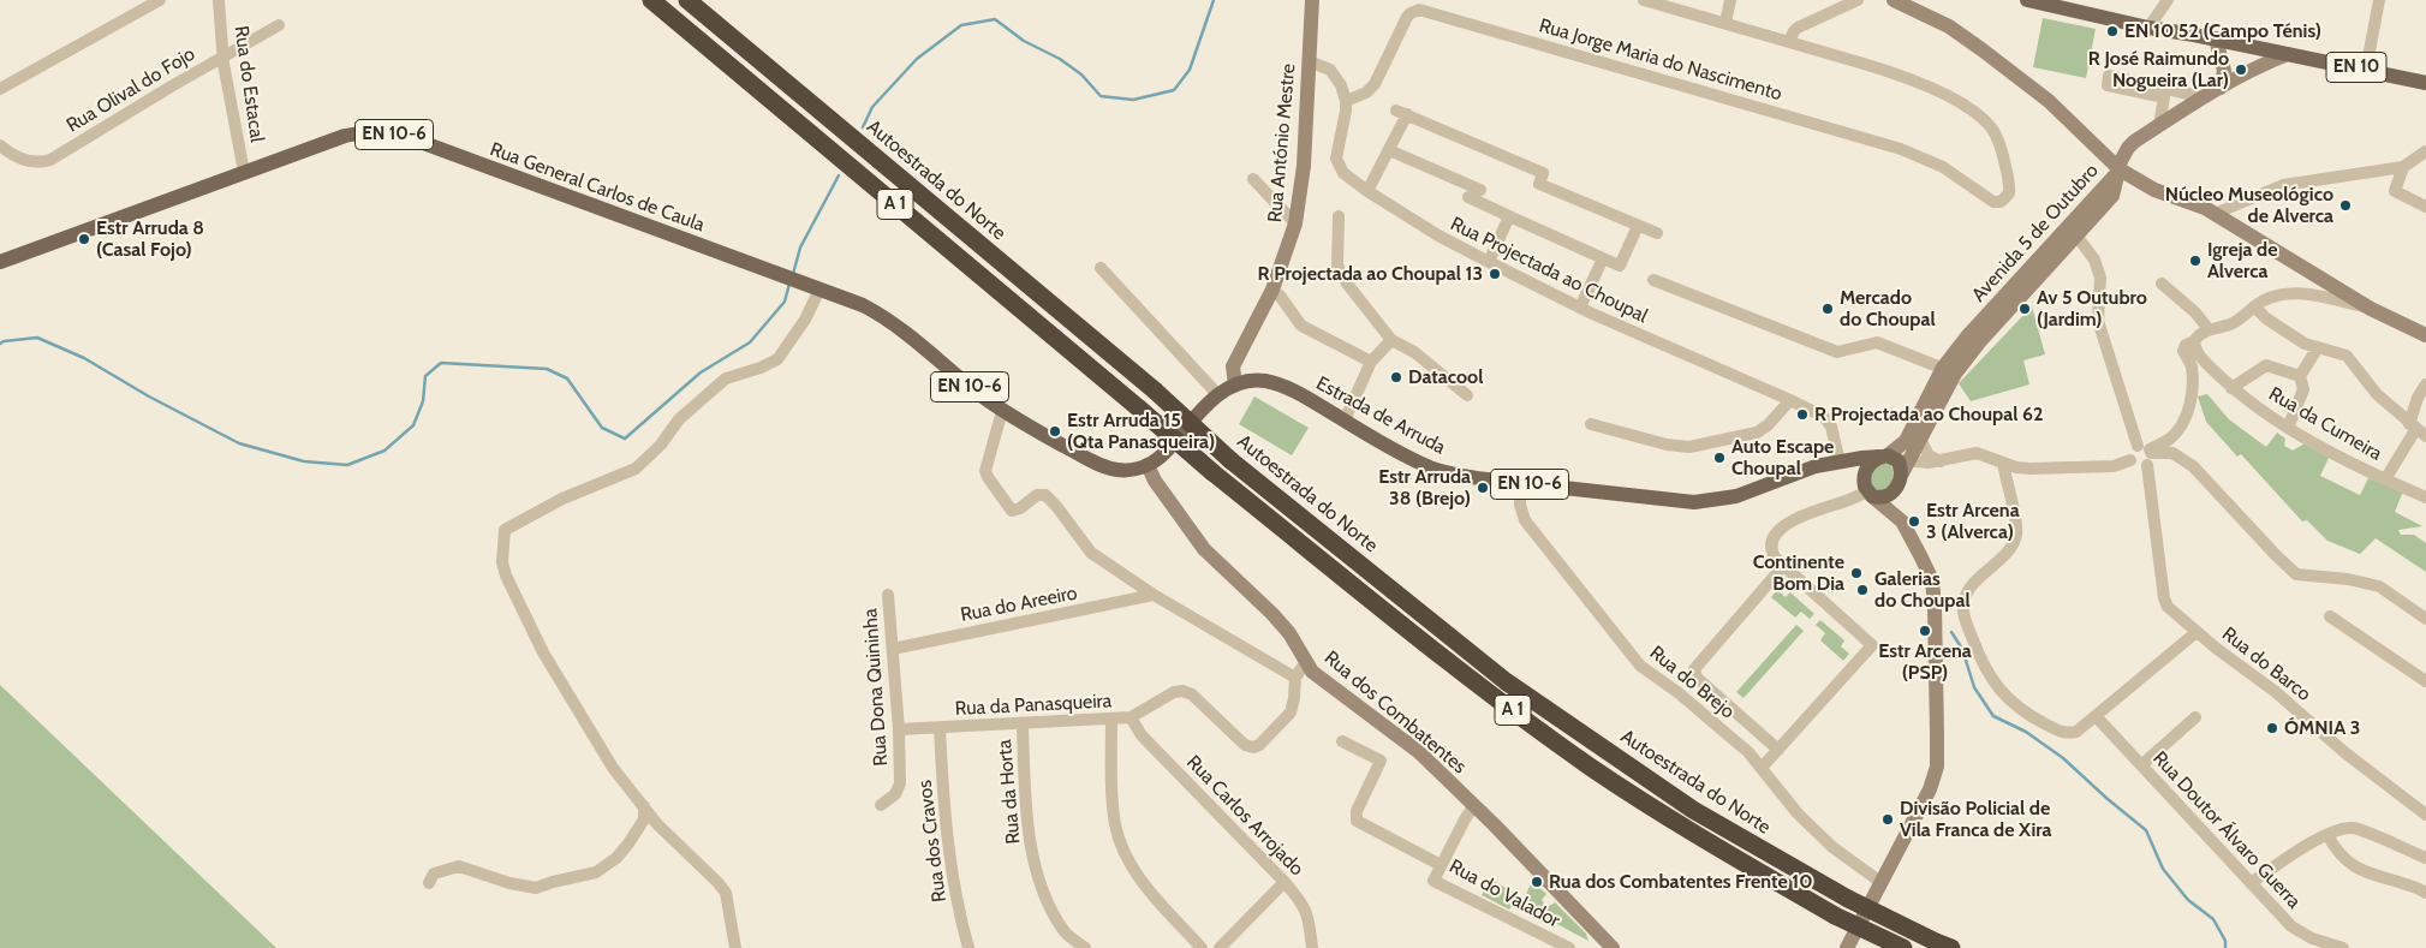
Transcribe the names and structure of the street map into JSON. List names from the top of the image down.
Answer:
{
  "streets": {
    "highway": ["Autoestrada do Norte", "A 1"],
    "main road": [
      "EN 10",
      "EN 10-6",
      "Rua General Carlos de Caula",
      "Estrada de Arruda"
    ],
    "street": [
      "Rua Jorge Maria do Nascimento",
      "Rua do Estacal",
      "Rua Olival do Fojo",
      "Rua António Mestre",
      "Avenida 5 de Outubro",
      "Rua Projectada ao Choupal",
      "Rua da Cumeira",
      "Rua do Areeiro",
      "Rua do Barco",
      "Rua do Brejo",
      "Rua Dona Quininha",
      "Rua da Panasqueira",
      "Rua dos Combatentes",
      "Rua da Horta",
      "Rua Carlos Arrojado",
      "Rua Doutor Álvaro Guerra",
      "Rua dos Cravos",
      "Rua do Valador"
    ]
  },
  "crossings": [
    ["Rua Jorge Maria do Nascimento", "Rua Projectada ao Choupal"],
    ["EN 10", "Avenida 5 de Outubro"],
    ["Rua do Estacal", "Rua Olival do Fojo"],
    ["Rua do Estacal", "Rua General Carlos de Caula"],
    ["Rua António Mestre", "Rua Projectada ao Choupal"],
    ["Rua António Mestre", "Estrada de Arruda"],
    ["Rua General Carlos de Caula", "Estrada de Arruda"],
    ["Rua General Carlos de Caula", "Rua dos Combatentes"],
    ["Avenida 5 de Outubro", "Estrada de Arruda"],
    ["Avenida 5 de Outubro", "Rua do Barco"],
    ["Rua Projectada ao Choupal", "Estrada de Arruda"],
    ["Estrada de Arruda", "Rua do Brejo"],
    ["Estrada de Arruda", "Rua dos Combatentes"],
    ["Rua do Areeiro", "Rua Dona Quininha"],
    ["Rua Dona Quininha", "Rua da Panasqueira"],
    ["Rua da Panasqueira", "Rua dos Combatentes"],
    ["Rua da Panasqueira", "Rua da Horta"],
    ["Rua da Panasqueira", "Rua Carlos Arrojado"],
    ["Rua da Panasqueira", "Rua dos Cravos"],
    ["Rua dos Combatentes", "Rua do Valador"]
  ],
  "places": [
    "EN 10 52 (Campo Ténis)",
    "R José Raimundo Nogueira (Lar)",
    "Núcleo Museológico de Alverca",
    "Estr Arruda 8 (Casal Fojo)",
    "Igreja de Alverca",
    "R Projectada ao Choupal 13",
    "Mercado do Choupal",
    "Av 5 Outubro (Jardim)",
    "Datacool",
    "R Projectada ao Choupal 62",
    "Estr Arruda 15 (Qta Panasqueira)",
    "Auto Escape Choupal",
    "Estr Arruda 38 (Brejo)",
    "Estr Arcena 3 (Alverca)",
    "Continente Bom Dia",
    "Galerias do Choupal",
    "Estr Arcena (PSP)",
    "ÓMNIA 3",
    "Divisão Policial de Vila Franca de Xira",
    "Rua dos Combatentes Frente 10"
  ]
}
